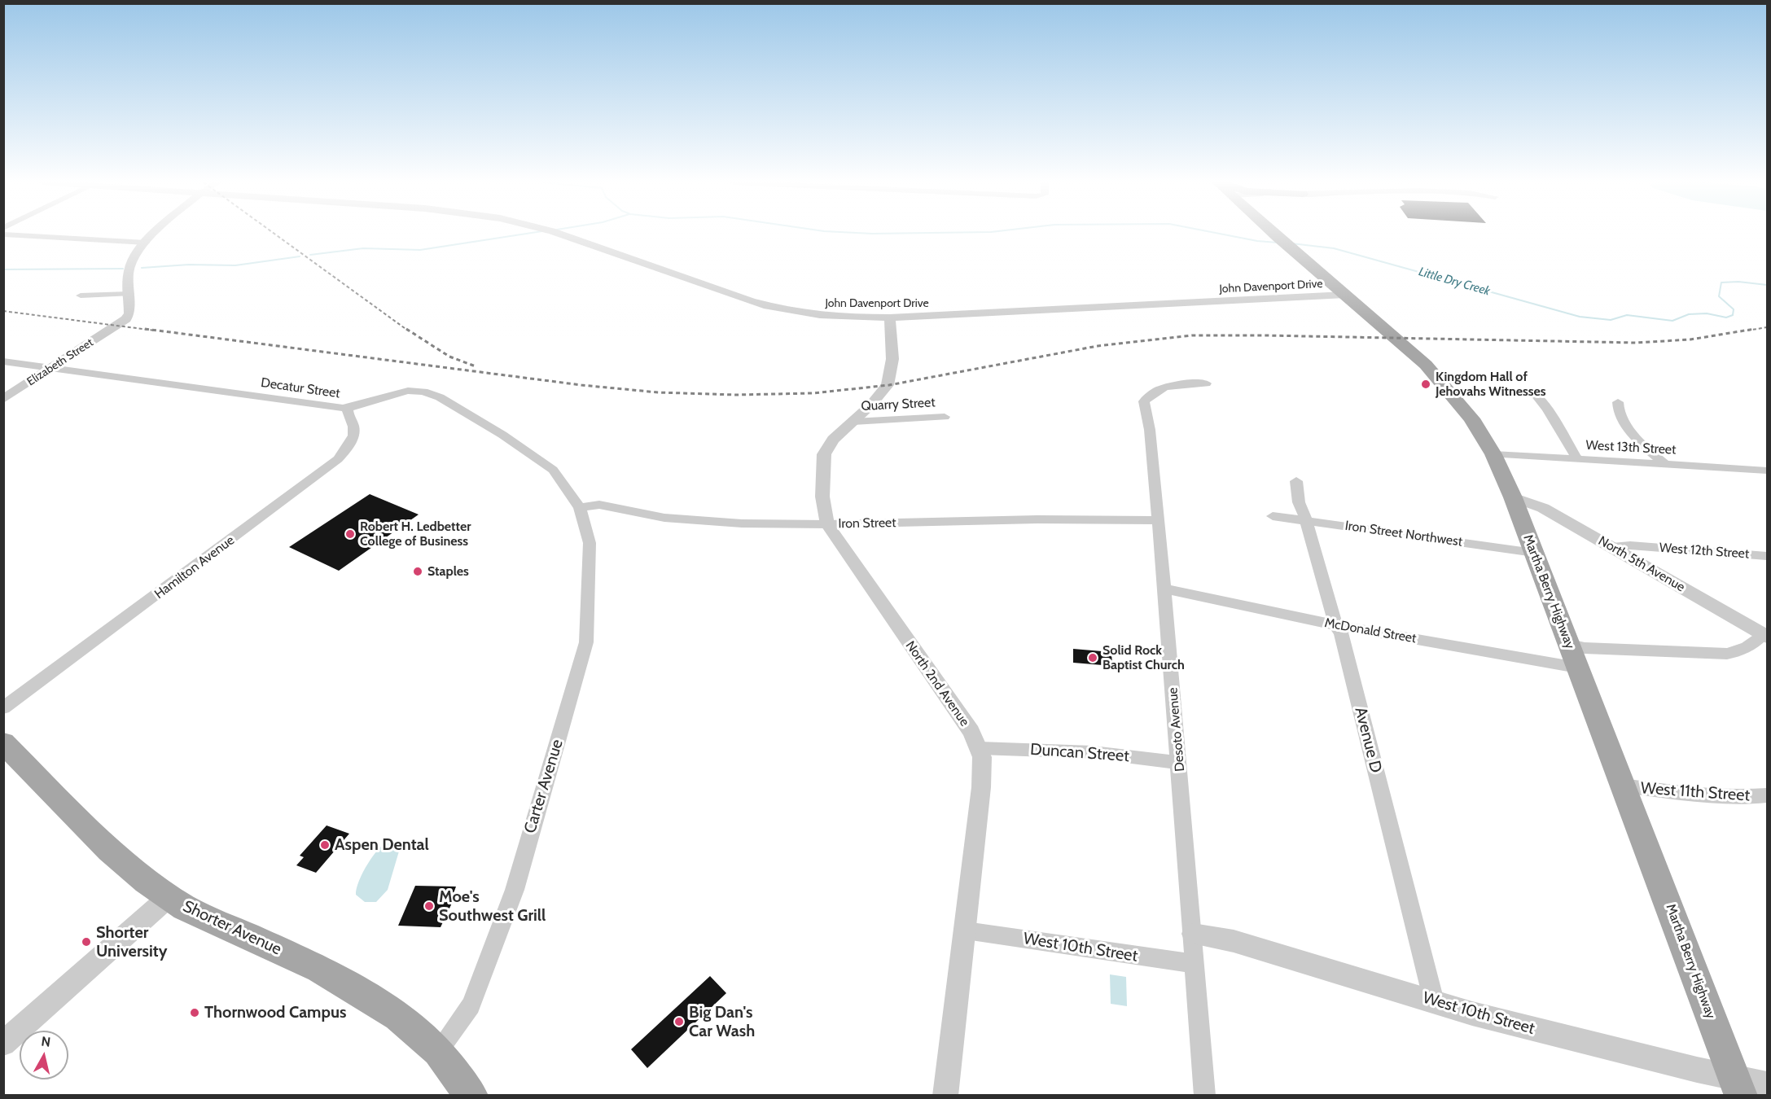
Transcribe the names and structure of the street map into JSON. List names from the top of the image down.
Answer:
{
  "streets": {
    "main road": ["Martha Berry Highway", "Shorter Avenue"],
    "street": [
      "John Davenport Drive",
      "Elizabeth Street",
      "Decatur Street",
      "Quarry Street",
      "West 13th Street",
      "Iron Street",
      "Iron Street Northwest",
      "West 12th Street",
      "North 5th Avenue",
      "Hamilton Avenue",
      "McDonald Street",
      "North 2nd Avenue",
      "Desoto Avenue",
      "Avenue D",
      "Duncan Street",
      "Carter Avenue",
      "West 11th Street",
      "West 10th Street"
    ]
  },
  "crossings": [
    ["John Davenport Drive", "Martha Berry Highway"],
    ["John Davenport Drive", "North 2nd Avenue"],
    ["Elizabeth Street", "Decatur Street"],
    ["Decatur Street", "Iron Street"],
    ["Decatur Street", "Hamilton Avenue"],
    ["Decatur Street", "Carter Avenue"],
    ["Quarry Street", "North 2nd Avenue"],
    ["West 13th Street", "Martha Berry Highway"],
    ["Iron Street", "North 2nd Avenue"],
    ["Iron Street", "Desoto Avenue"],
    ["Iron Street", "Carter Avenue"],
    ["Iron Street Northwest", "Martha Berry Highway"],
    ["Iron Street Northwest", "Avenue D"],
    ["West 12th Street", "North 5th Avenue"],
    ["North 5th Avenue", "Martha Berry Highway"],
    ["Martha Berry Highway", "McDonald Street"],
    ["Martha Berry Highway", "West 11th Street"],
    ["Martha Berry Highway", "West 10th Street"],
    ["McDonald Street", "Desoto Avenue"],
    ["McDonald Street", "Avenue D"],
    ["North 2nd Avenue", "Duncan Street"],
    ["North 2nd Avenue", "West 10th Street"],
    ["Desoto Avenue", "Duncan Street"],
    ["Desoto Avenue", "West 10th Street"],
    ["Avenue D", "West 10th Street"],
    ["Carter Avenue", "Shorter Avenue"]
  ],
  "water": ["Little Dry Creek"],
  "places": [
    "Kingdom Hall of Jehovahs Witnesses",
    "Robert H. Ledbetter College of Business",
    "Staples",
    "Solid Rock Baptist Church",
    "Aspen Dental",
    "Moe's Southwest Grill",
    "Shorter University",
    "Thornwood Campus",
    "Big Dan's Car Wash"
  ],
  "north": "top"
}
